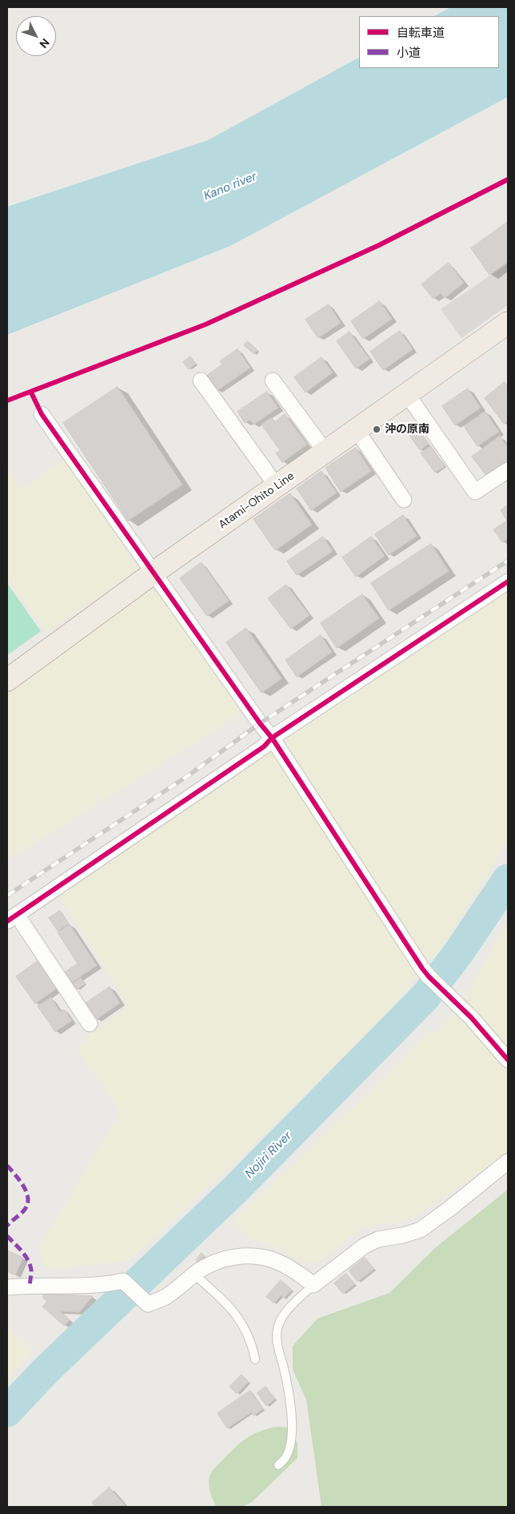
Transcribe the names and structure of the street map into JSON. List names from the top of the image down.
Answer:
{
  "streets": {
    "main road": ["Atami-Ohito Line"]
  },
  "water": ["Kano river", "Nojiri River"],
  "places": ["沖の原南"],
  "legend": ["自転車道", "小道"],
  "north": "bottom right"
}
